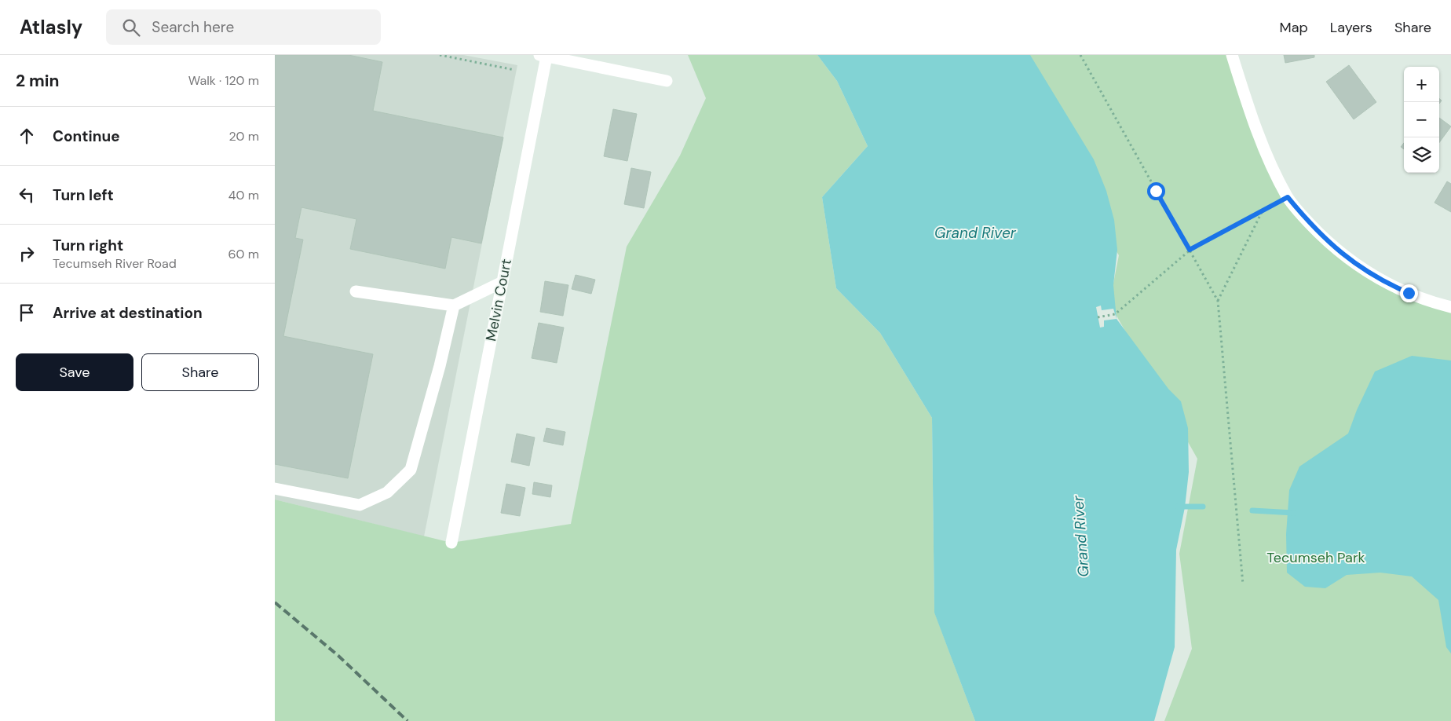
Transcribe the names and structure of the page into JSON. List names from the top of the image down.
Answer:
{
  "streets": {
    "street": ["Melvin Court"]
  },
  "water": ["Grand River"],
  "parks": ["Tecumseh Park"],
  "page": {
    "header": "Atlasly",
    "search": "Search here",
    "nav": ["Map", "Layers", "Share"],
    "heading": ["2 min", "Walk · 120 m"],
    "map_buttons": ["+", "−"],
    "list": [
      ["Continue", "20 m"],
      ["Turn left", "40 m"],
      ["Turn right", "Tecumseh River Road", "60 m"],
      "Arrive at destination"
    ],
    "buttons": ["Save", "Share"]
  }
}
